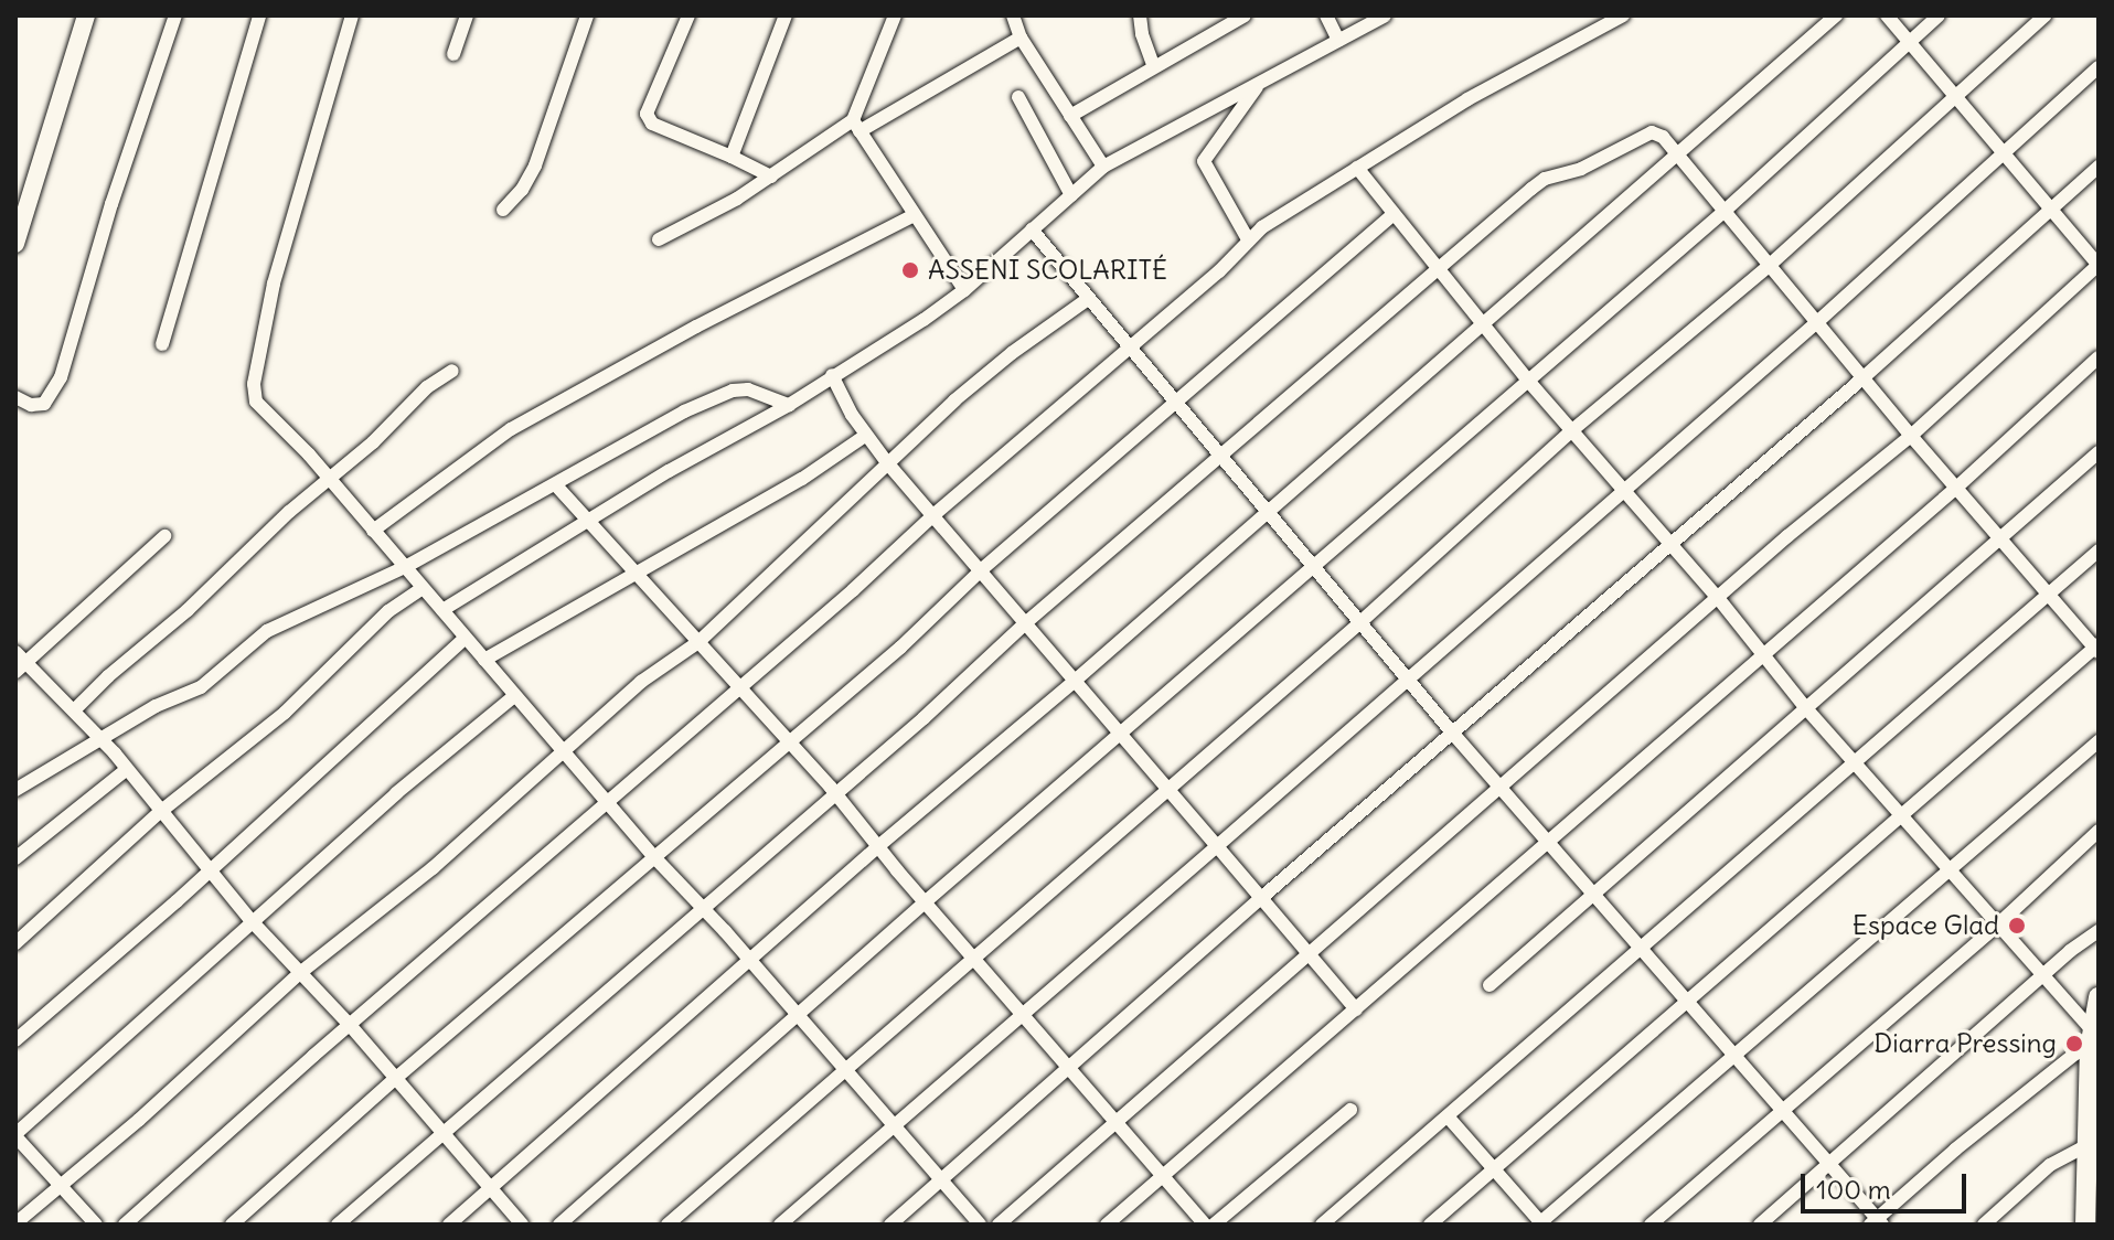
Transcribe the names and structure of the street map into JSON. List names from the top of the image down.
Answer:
{
  "places": ["ASSENI SCOLARITÉ", "Espace Glad", "Diarra Pressing"],
  "scale_bar": "100 m"
}
